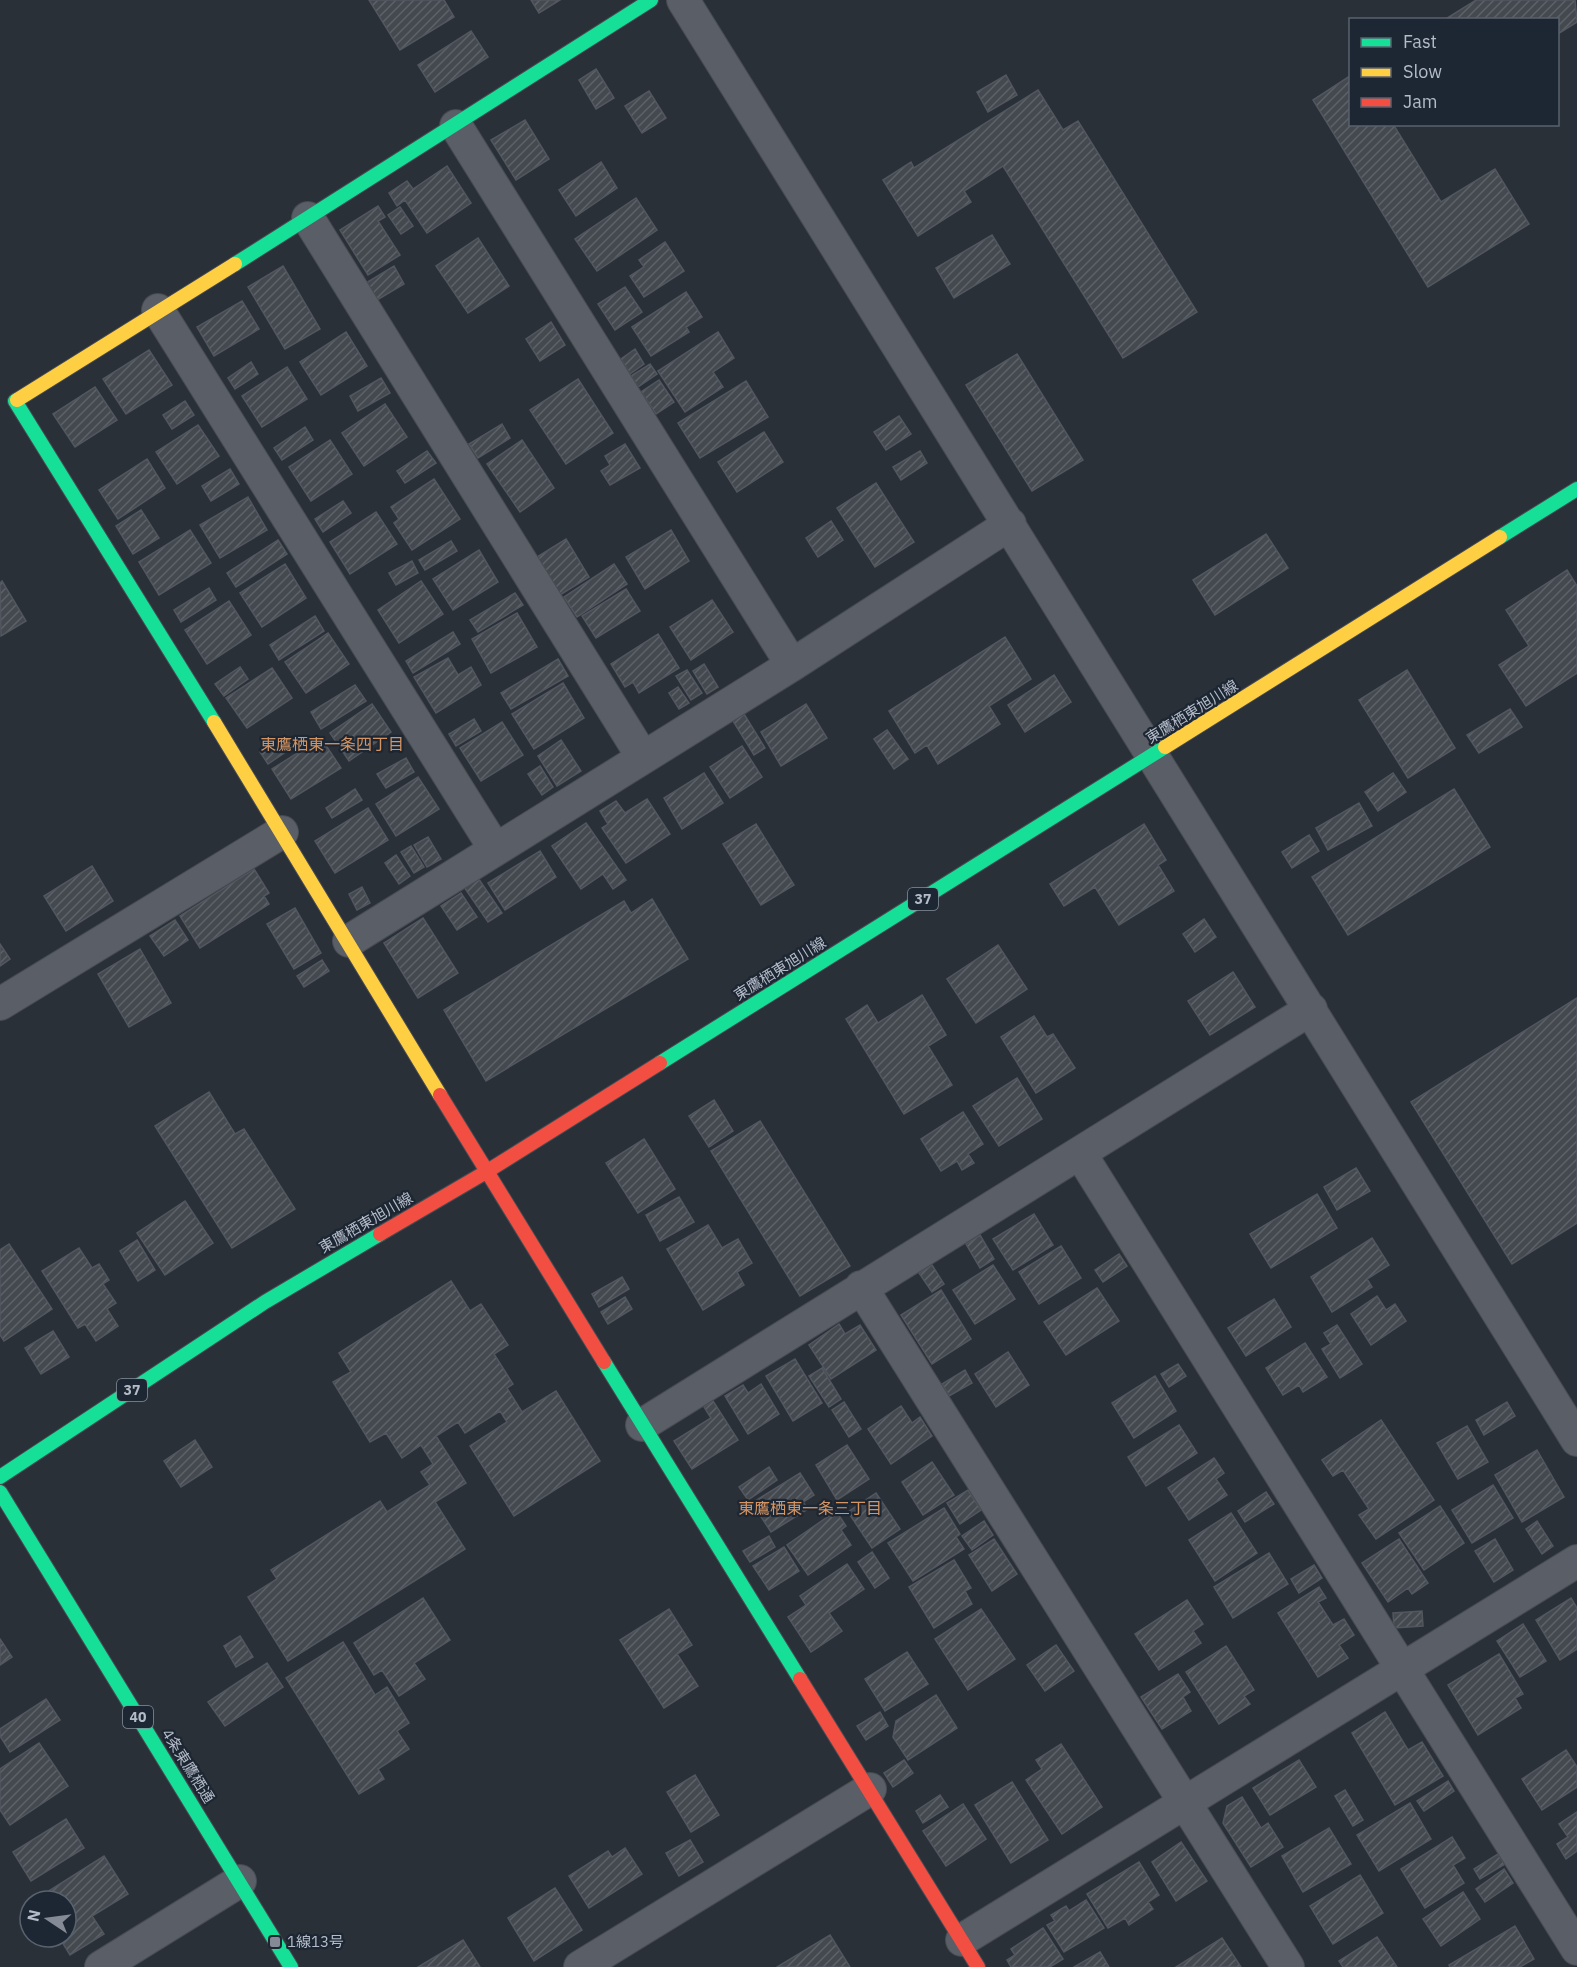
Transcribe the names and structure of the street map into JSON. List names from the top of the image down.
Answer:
{
  "streets": {
    "main road": [
      "東鷹栖東旭川線",
      "37",
      "40",
      "4条東鷹栖通"
    ]
  },
  "districts": ["東鷹栖東一条四丁目", "東鷹栖東一条三丁目"],
  "places": {
    "transit": ["1線13号"]
  },
  "legend": ["Fast", "Slow", "Jam"],
  "north": "left"
}
